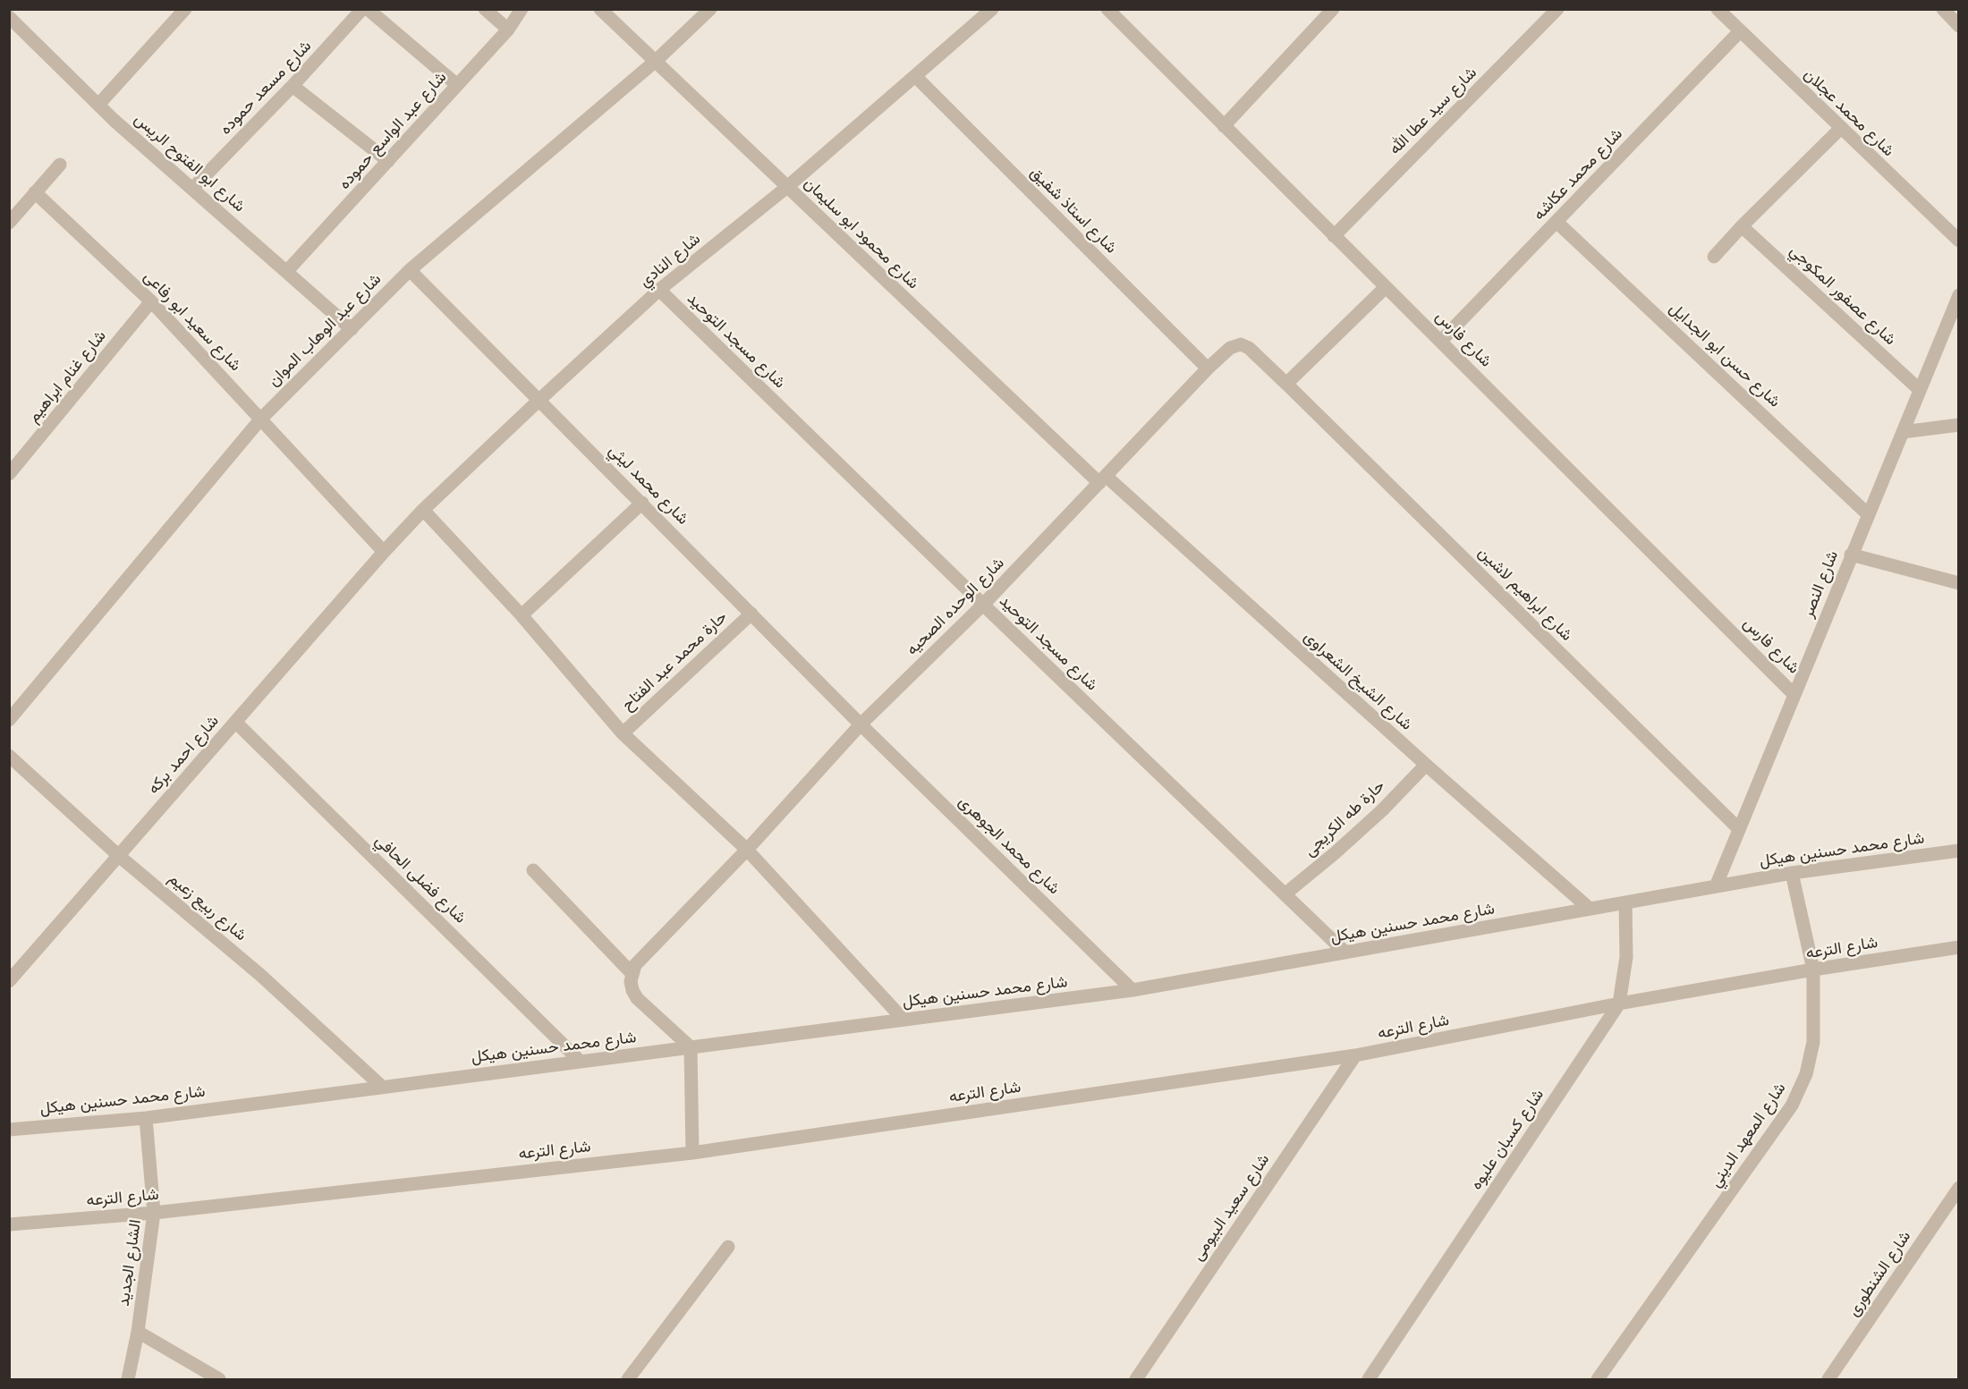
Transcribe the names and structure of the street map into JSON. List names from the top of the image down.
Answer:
{
  "streets": {
    "street": [
      "شارع مسعد حموده",
      "شارع سيد عطا الله",
      "شارع محمد عجلان",
      "شارع عبد الواسع حموده",
      "شارع ابو الفتوح الريس",
      "شارع محمد عكاشه",
      "شارع استاذ شفيق",
      "شارع محمود ابو سليمان",
      "شارع النادي",
      "شارع عصفور المكوجي",
      "شارع سعيد ابو رفاعى",
      "شارع عبد الوهاب الموان",
      "شارع فارس",
      "شارع مسجد التوحيد",
      "شارع حسن ابو الجدايل",
      "شارع غنام ابراهيم",
      "شارع محمد ليثي",
      "شارع النصر",
      "شارع ابراهيم لاشين",
      "شارع الوحده الصحيه",
      "حارة محمد عبد الفتاح",
      "شارع الشيخ الشعراوى",
      "شارع احمد بركه",
      "حارة طه الكريجى",
      "شارع محمد الجوهرى",
      "شارع محمد حسنين هيكل",
      "شارع فضلى الحافي",
      "شارع ربيع زعيم",
      "شارع الترعه",
      "شارع المعهد الديني",
      "شارع كسبان عليوه",
      "شارع سعيد البيومى",
      "الشارع الجديد",
      "شارع الشنطورى"
    ]
  },
  "crossings": [
    ["شارع مسعد حموده", "شارع ابو الفتوح الريس"],
    ["شارع سيد عطا الله", "شارع فارس"],
    ["شارع محمد عجلان", "شارع محمد عكاشه"],
    ["شارع عبد الواسع حموده", "شارع ابو الفتوح الريس"],
    ["شارع ابو الفتوح الريس", "شارع عبد الوهاب الموان"],
    ["شارع محمد عكاشه", "شارع فارس"],
    ["شارع محمد عكاشه", "شارع حسن ابو الجدايل"],
    ["شارع استاذ شفيق", "شارع النادي"],
    ["شارع استاذ شفيق", "شارع الوحده الصحيه"],
    ["شارع محمود ابو سليمان", "شارع النادي"],
    ["شارع محمود ابو سليمان", "شارع عبد الوهاب الموان"],
    ["شارع محمود ابو سليمان", "شارع الوحده الصحيه"],
    ["شارع محمود ابو سليمان", "شارع الشيخ الشعراوى"],
    ["شارع النادي", "شارع سعيد ابو رفاعى"],
    ["شارع النادي", "شارع مسجد التوحيد"],
    ["شارع النادي", "شارع محمد ليثي"],
    ["شارع النادي", "شارع احمد بركه"],
    ["شارع عصفور المكوجي", "شارع النصر"],
    ["شارع سعيد ابو رفاعى", "شارع عبد الوهاب الموان"],
    ["شارع سعيد ابو رفاعى", "شارع غنام ابراهيم"],
    ["شارع سعيد ابو رفاعى", "شارع احمد بركه"],
    ["شارع عبد الوهاب الموان", "شارع محمد ليثي"],
    ["شارع فارس", "شارع النصر"],
    ["شارع مسجد التوحيد", "شارع الوحده الصحيه"],
    ["شارع مسجد التوحيد", "حارة طه الكريجى"],
    ["شارع مسجد التوحيد", "شارع محمد حسنين هيكل"],
    ["شارع حسن ابو الجدايل", "شارع النصر"],
    ["شارع محمد ليثي", "شارع الوحده الصحيه"],
    ["شارع محمد ليثي", "حارة محمد عبد الفتاح"],
    ["شارع محمد ليثي", "شارع محمد الجوهرى"],
    ["شارع النصر", "شارع ابراهيم لاشين"],
    ["شارع النصر", "شارع محمد حسنين هيكل"],
    ["شارع ابراهيم لاشين", "شارع الوحده الصحيه"],
    ["شارع الوحده الصحيه", "شارع الشيخ الشعراوى"],
    ["شارع الوحده الصحيه", "شارع محمد الجوهرى"],
    ["شارع الشيخ الشعراوى", "حارة طه الكريجى"],
    ["شارع الشيخ الشعراوى", "شارع محمد حسنين هيكل"],
    ["شارع احمد بركه", "شارع فضلى الحافي"],
    ["شارع احمد بركه", "شارع ربيع زعيم"],
    ["شارع محمد الجوهرى", "شارع محمد حسنين هيكل"],
    ["شارع محمد حسنين هيكل", "شارع فضلى الحافي"],
    ["شارع محمد حسنين هيكل", "شارع ربيع زعيم"],
    ["شارع محمد حسنين هيكل", "شارع المعهد الديني"],
    ["شارع محمد حسنين هيكل", "شارع كسبان عليوه"],
    ["شارع محمد حسنين هيكل", "الشارع الجديد"],
    ["شارع الترعه", "شارع المعهد الديني"],
    ["شارع الترعه", "شارع كسبان عليوه"],
    ["شارع الترعه", "شارع سعيد البيومى"],
    ["شارع الترعه", "الشارع الجديد"]
  ]
}
